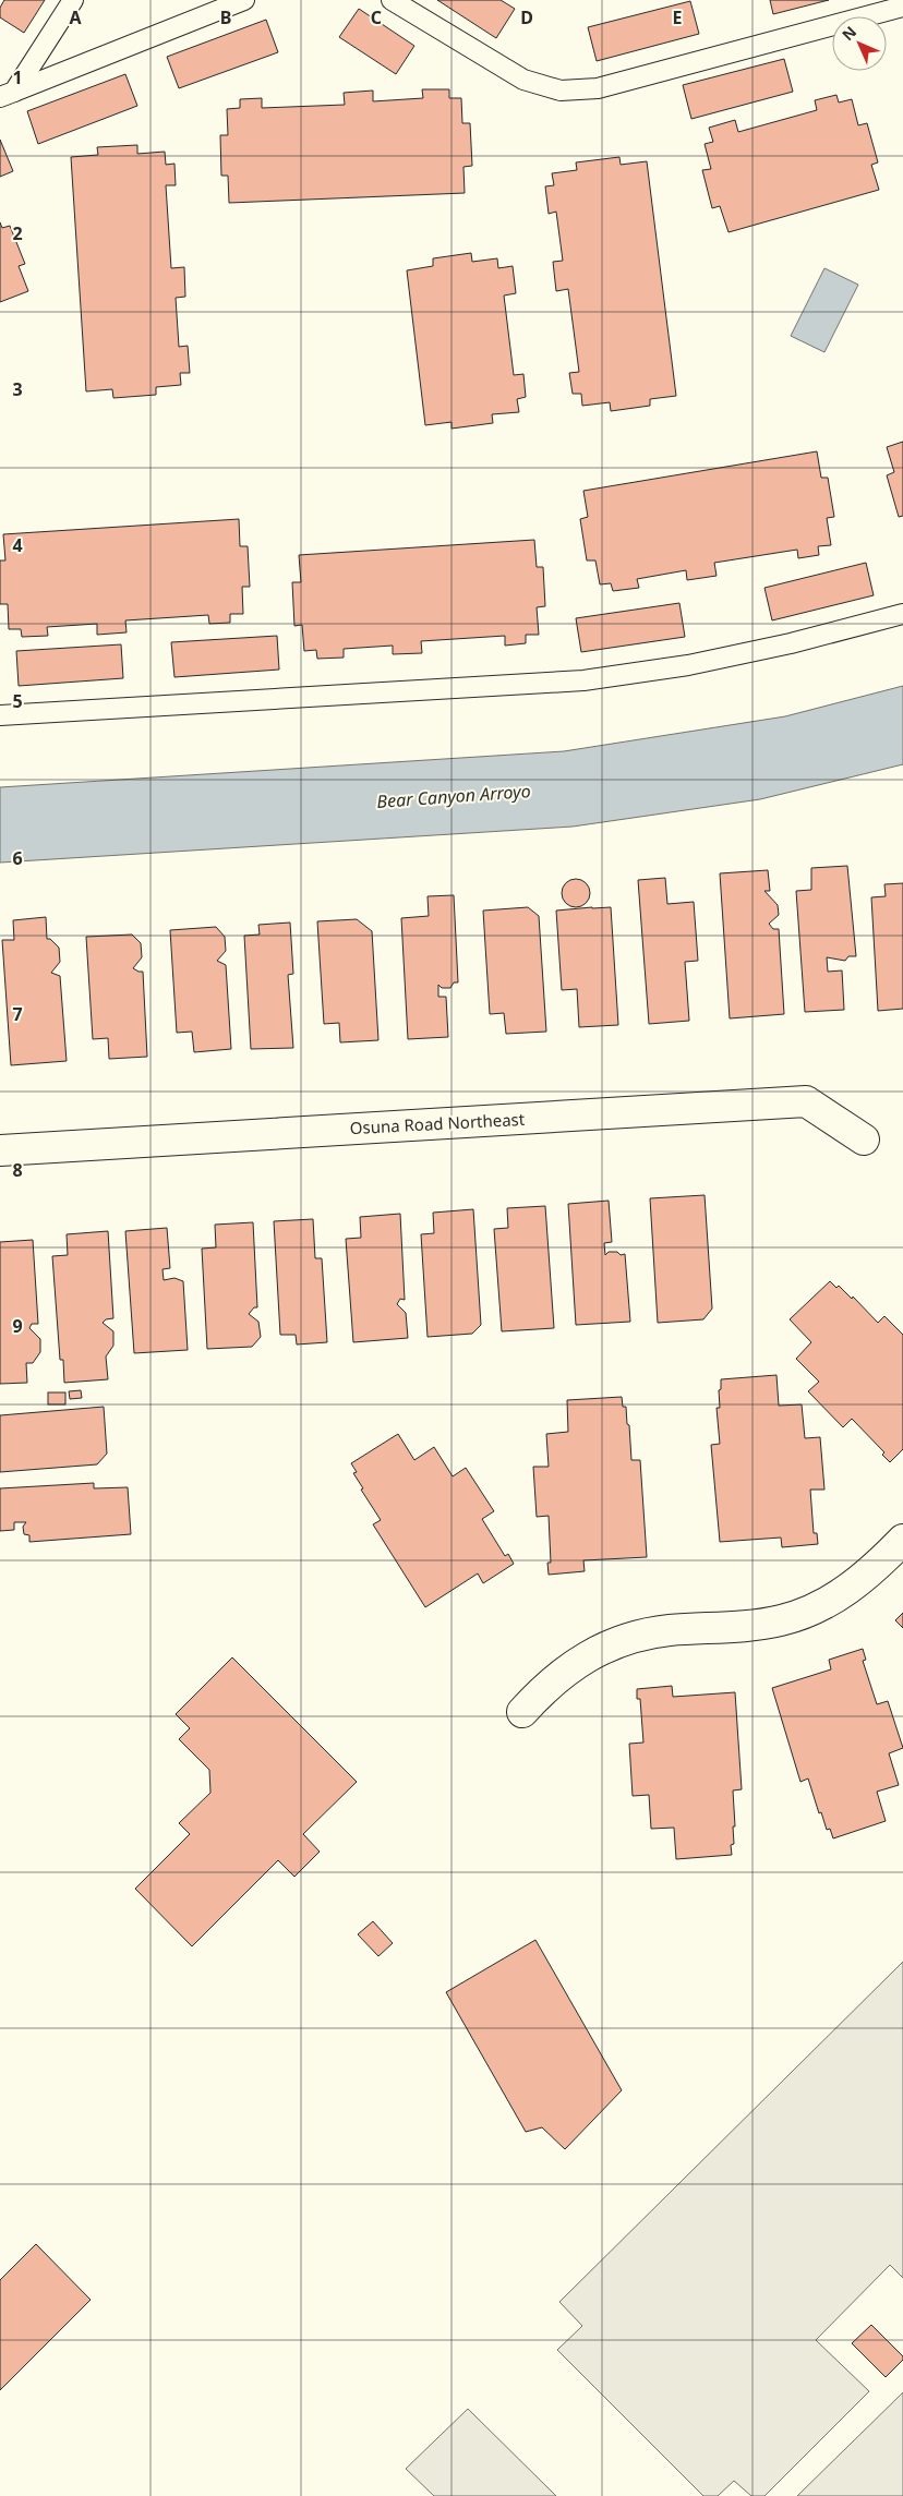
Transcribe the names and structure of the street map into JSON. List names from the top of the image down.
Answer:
{
  "streets": {
    "street": ["Osuna Road Northeast"]
  },
  "water": ["Bear Canyon Arroyo"],
  "north": "top left",
  "grid": {
    "columns": [
      "A",
      "B",
      "C",
      "D",
      "E"
    ],
    "rows": [
      "1",
      "2",
      "3",
      "4",
      "5",
      "6",
      "7",
      "8",
      "9"
    ]
  }
}
